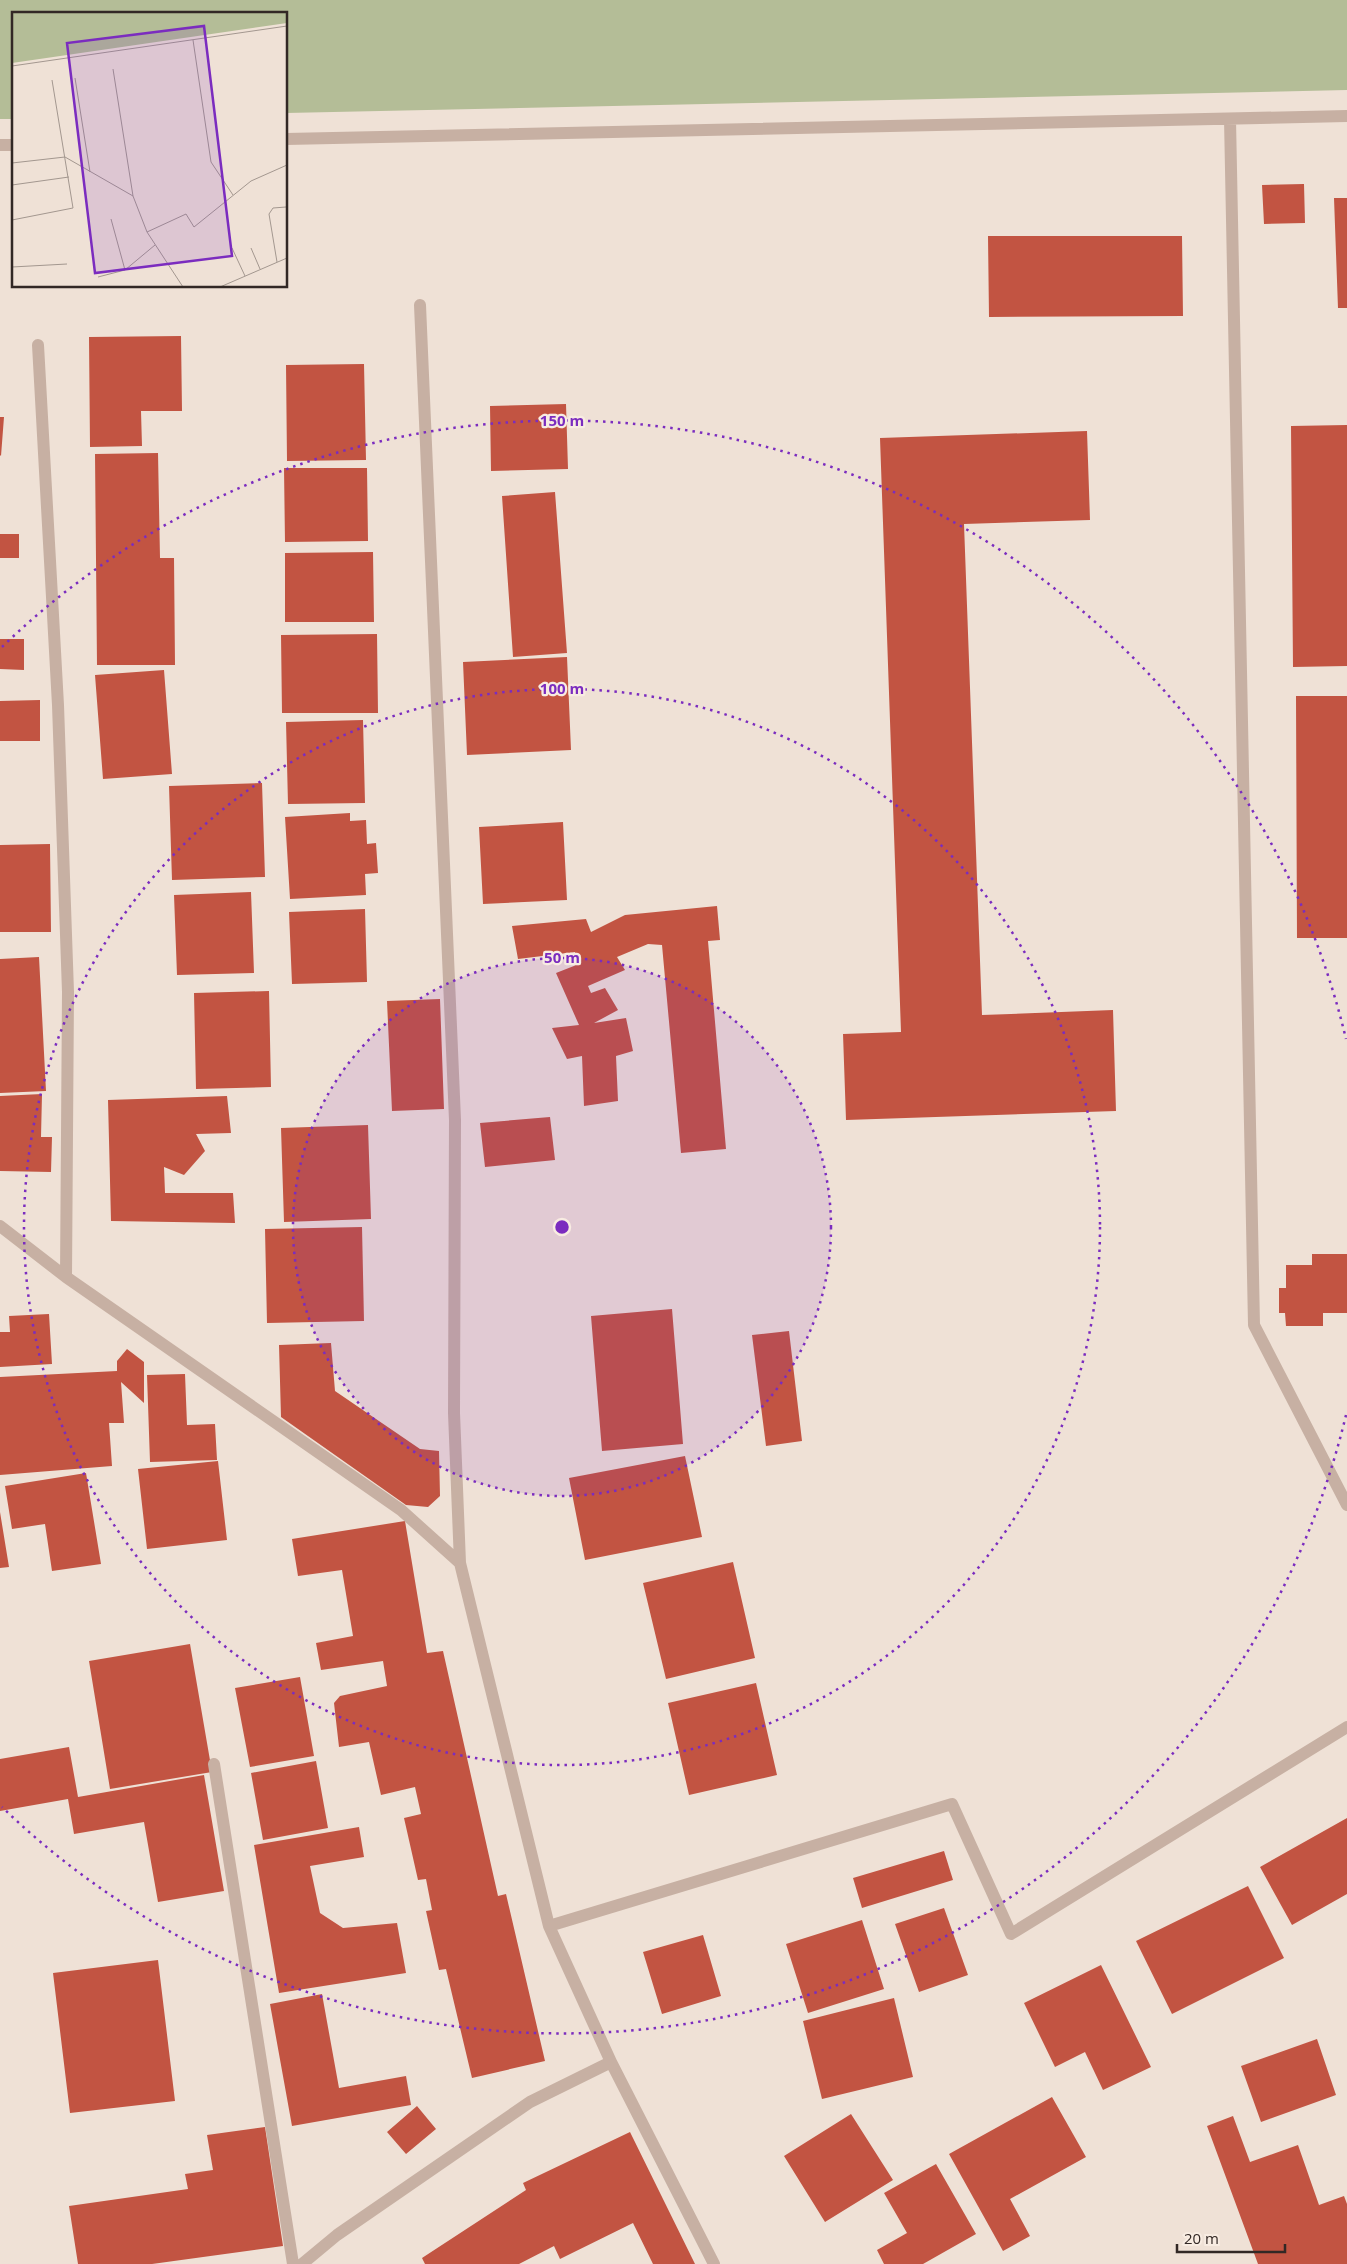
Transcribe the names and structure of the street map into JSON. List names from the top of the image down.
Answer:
{
  "scale_bar": "20 m",
  "rings": ["150 m", "100 m", "50 m"]
}
